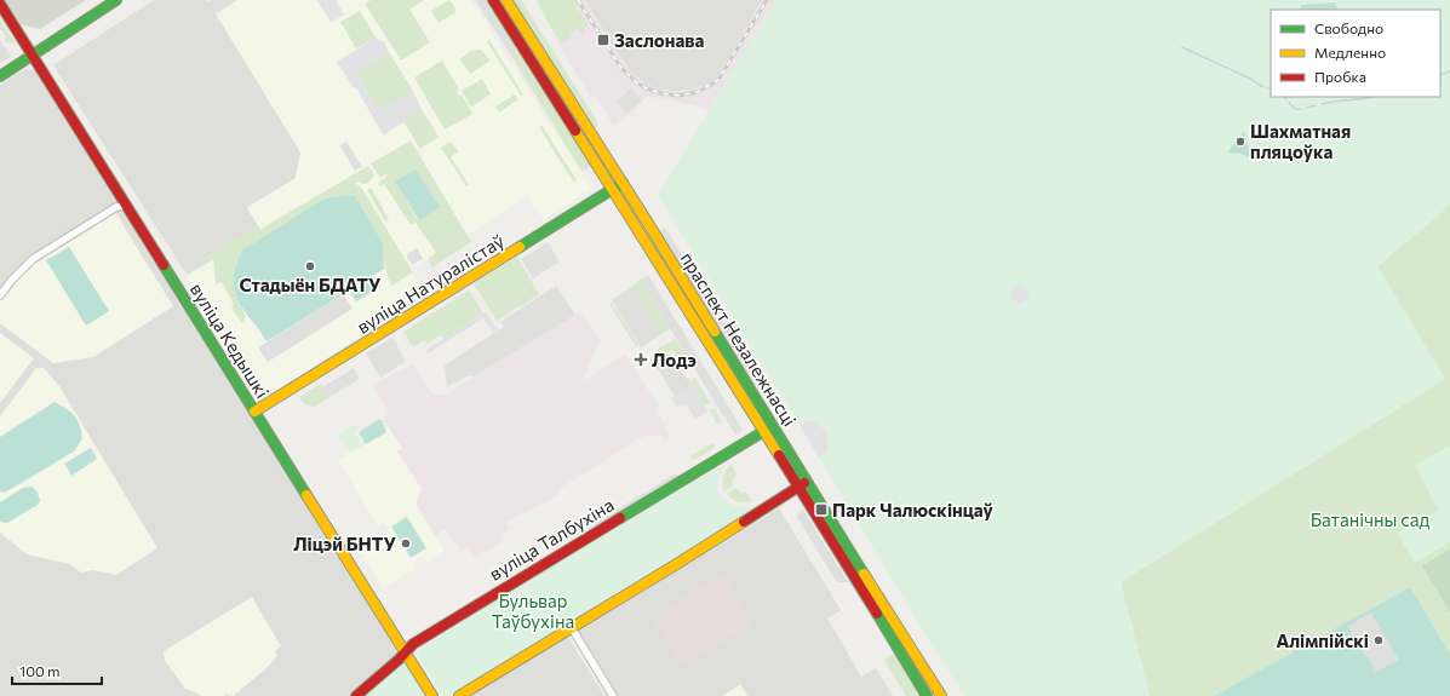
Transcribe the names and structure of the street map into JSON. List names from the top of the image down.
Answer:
{
  "streets": {
    "main road": [
      "вуліца Натуралістаў",
      "праспект Незалежнасці",
      "вуліца Кедышкі",
      "вуліца Талбухіна"
    ]
  },
  "crossings": [
    ["вуліца Натуралістаў", "праспект Незалежнасці"],
    ["вуліца Натуралістаў", "вуліца Кедышкі"],
    ["праспект Незалежнасці", "вуліца Талбухіна"],
    ["вуліца Кедышкі", "вуліца Талбухіна"]
  ],
  "parks": ["Батанічны сад", "Бульвар Таўбухіна"],
  "places": {
    "transit": ["Заслонава", "Парк Чалюскінцаў"],
    "other": [
      "Шахматная пляцоўка",
      "Стадыён БДАТУ",
      "Ліцэй БНТУ",
      "Алімпійскі"
    ],
    "health": ["Лодэ"]
  },
  "legend": ["Свободно", "Медленно", "Пробка"],
  "scale_bar": "100 m"
}
